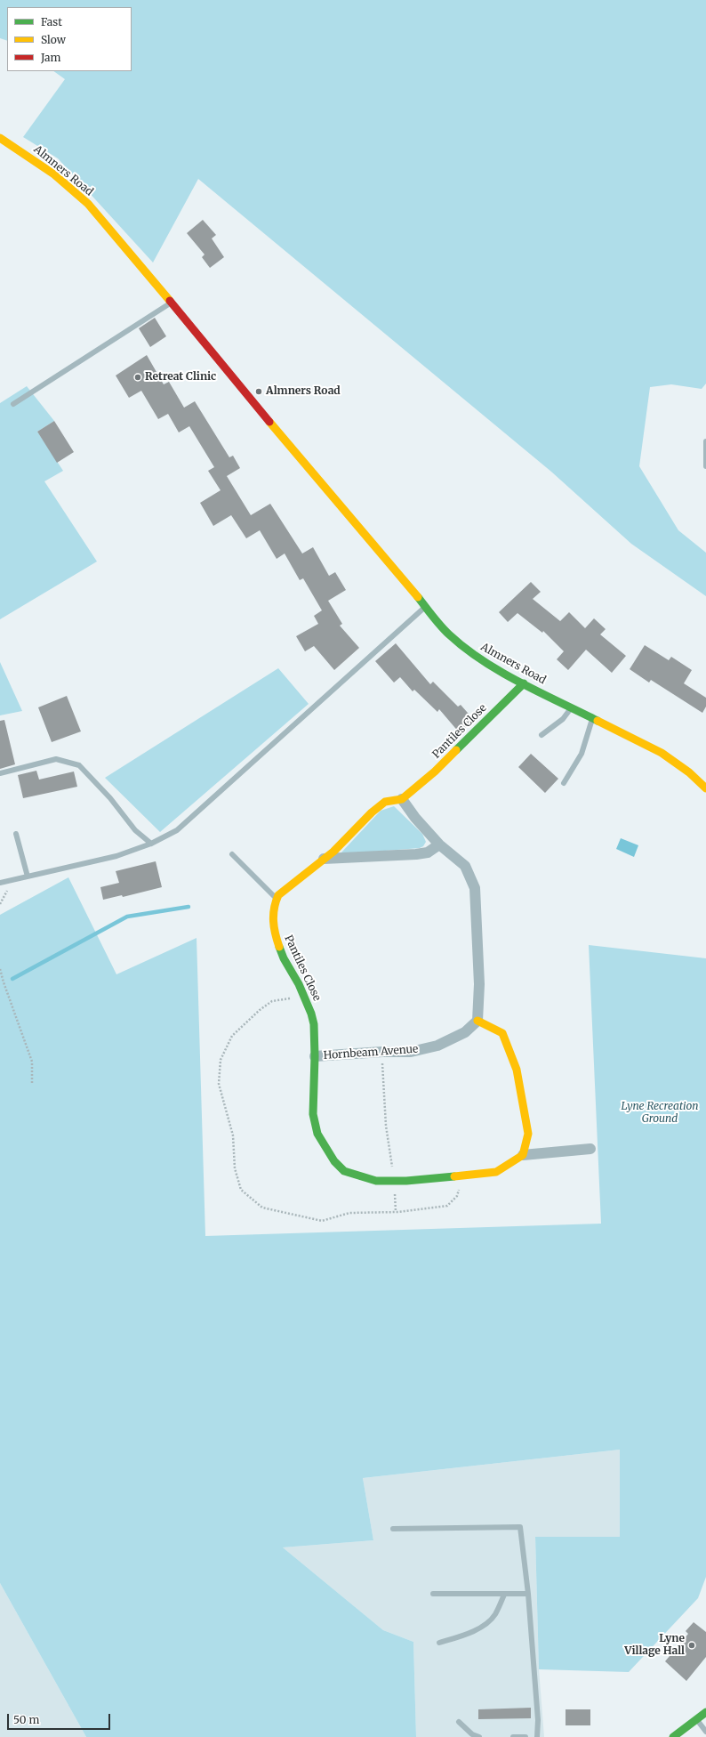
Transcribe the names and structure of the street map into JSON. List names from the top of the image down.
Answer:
{
  "streets": {
    "street": ["Almners Road", "Pantiles Close", "Hornbeam Avenue"]
  },
  "crossings": [
    ["Almners Road", "Pantiles Close"],
    ["Pantiles Close", "Hornbeam Avenue"]
  ],
  "parks": ["Lyne Recreation Ground"],
  "places": ["Retreat Clinic", "Almners Road", "Lyne Village Hall"],
  "legend": ["Fast", "Slow", "Jam"],
  "scale_bar": "50 m"
}
